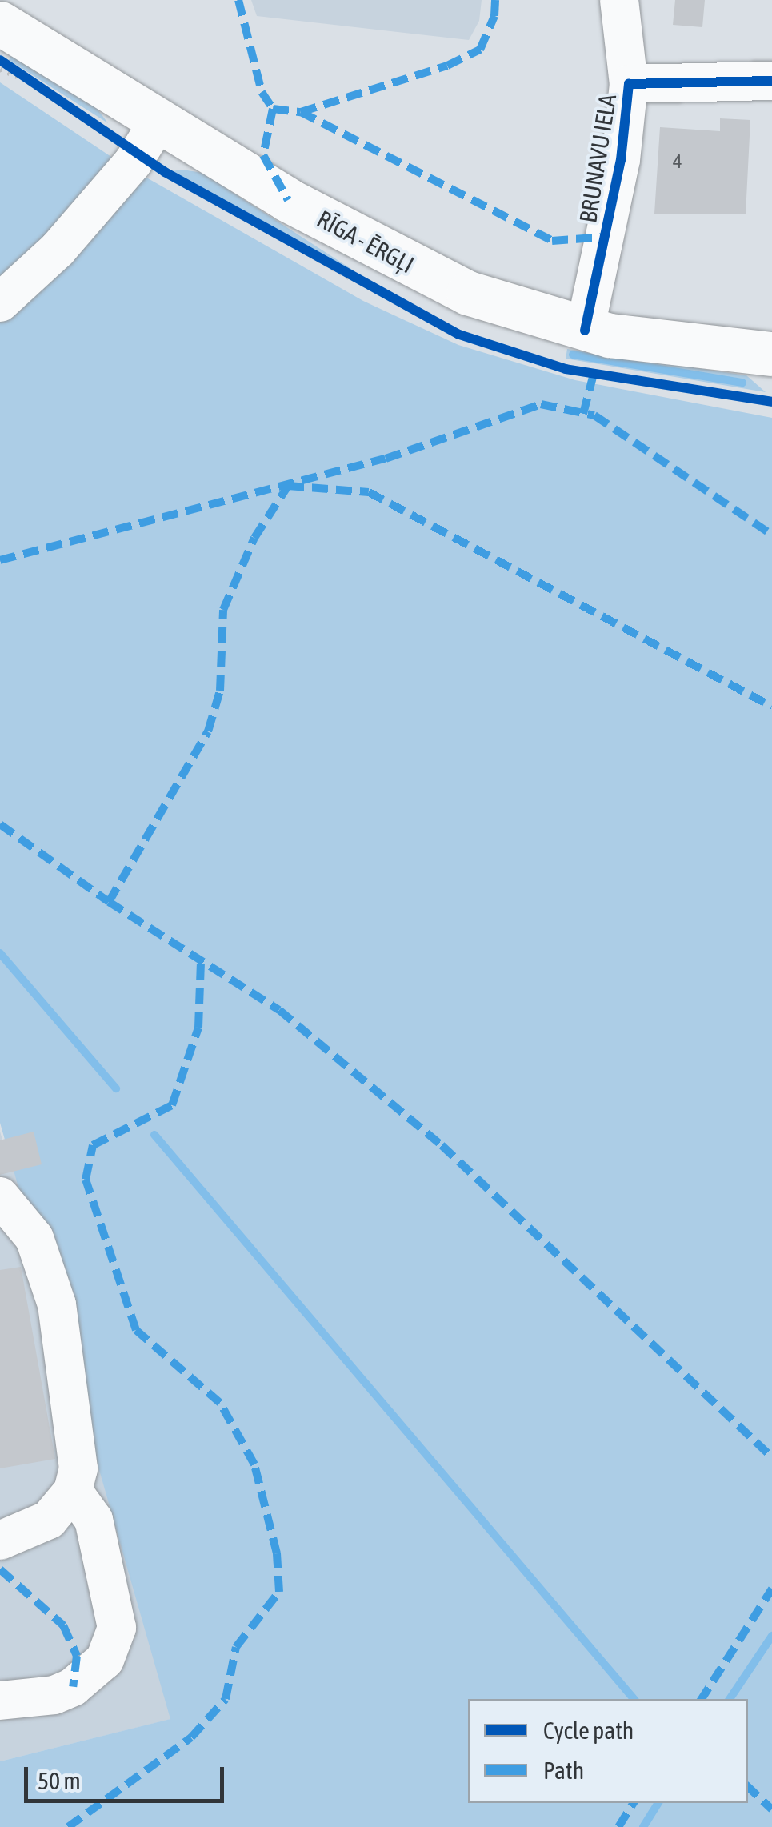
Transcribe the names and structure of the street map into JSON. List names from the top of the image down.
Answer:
{
  "streets": {
    "main road": ["RĪGA - ĒRGĻI"],
    "street": ["BRUNAVU IELA"]
  },
  "crossings": [
    ["BRUNAVU IELA", "RĪGA - ĒRGĻI"]
  ],
  "house_numbers": ["4"],
  "legend": ["Cycle path", "Path"],
  "scale_bar": "50 m"
}
